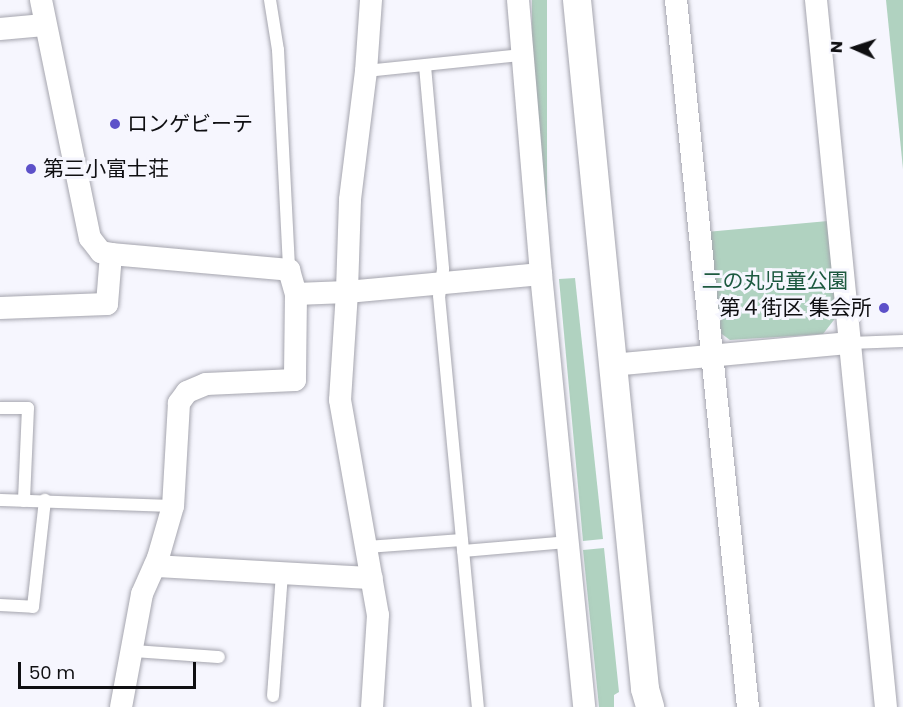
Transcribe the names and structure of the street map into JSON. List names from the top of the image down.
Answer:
{
  "parks": ["二の丸児童公園"],
  "places": ["ロンゲビーテ", "第三小富士荘", "第４街区 集会所"],
  "scale_bar": "50 m",
  "north": "left"
}
